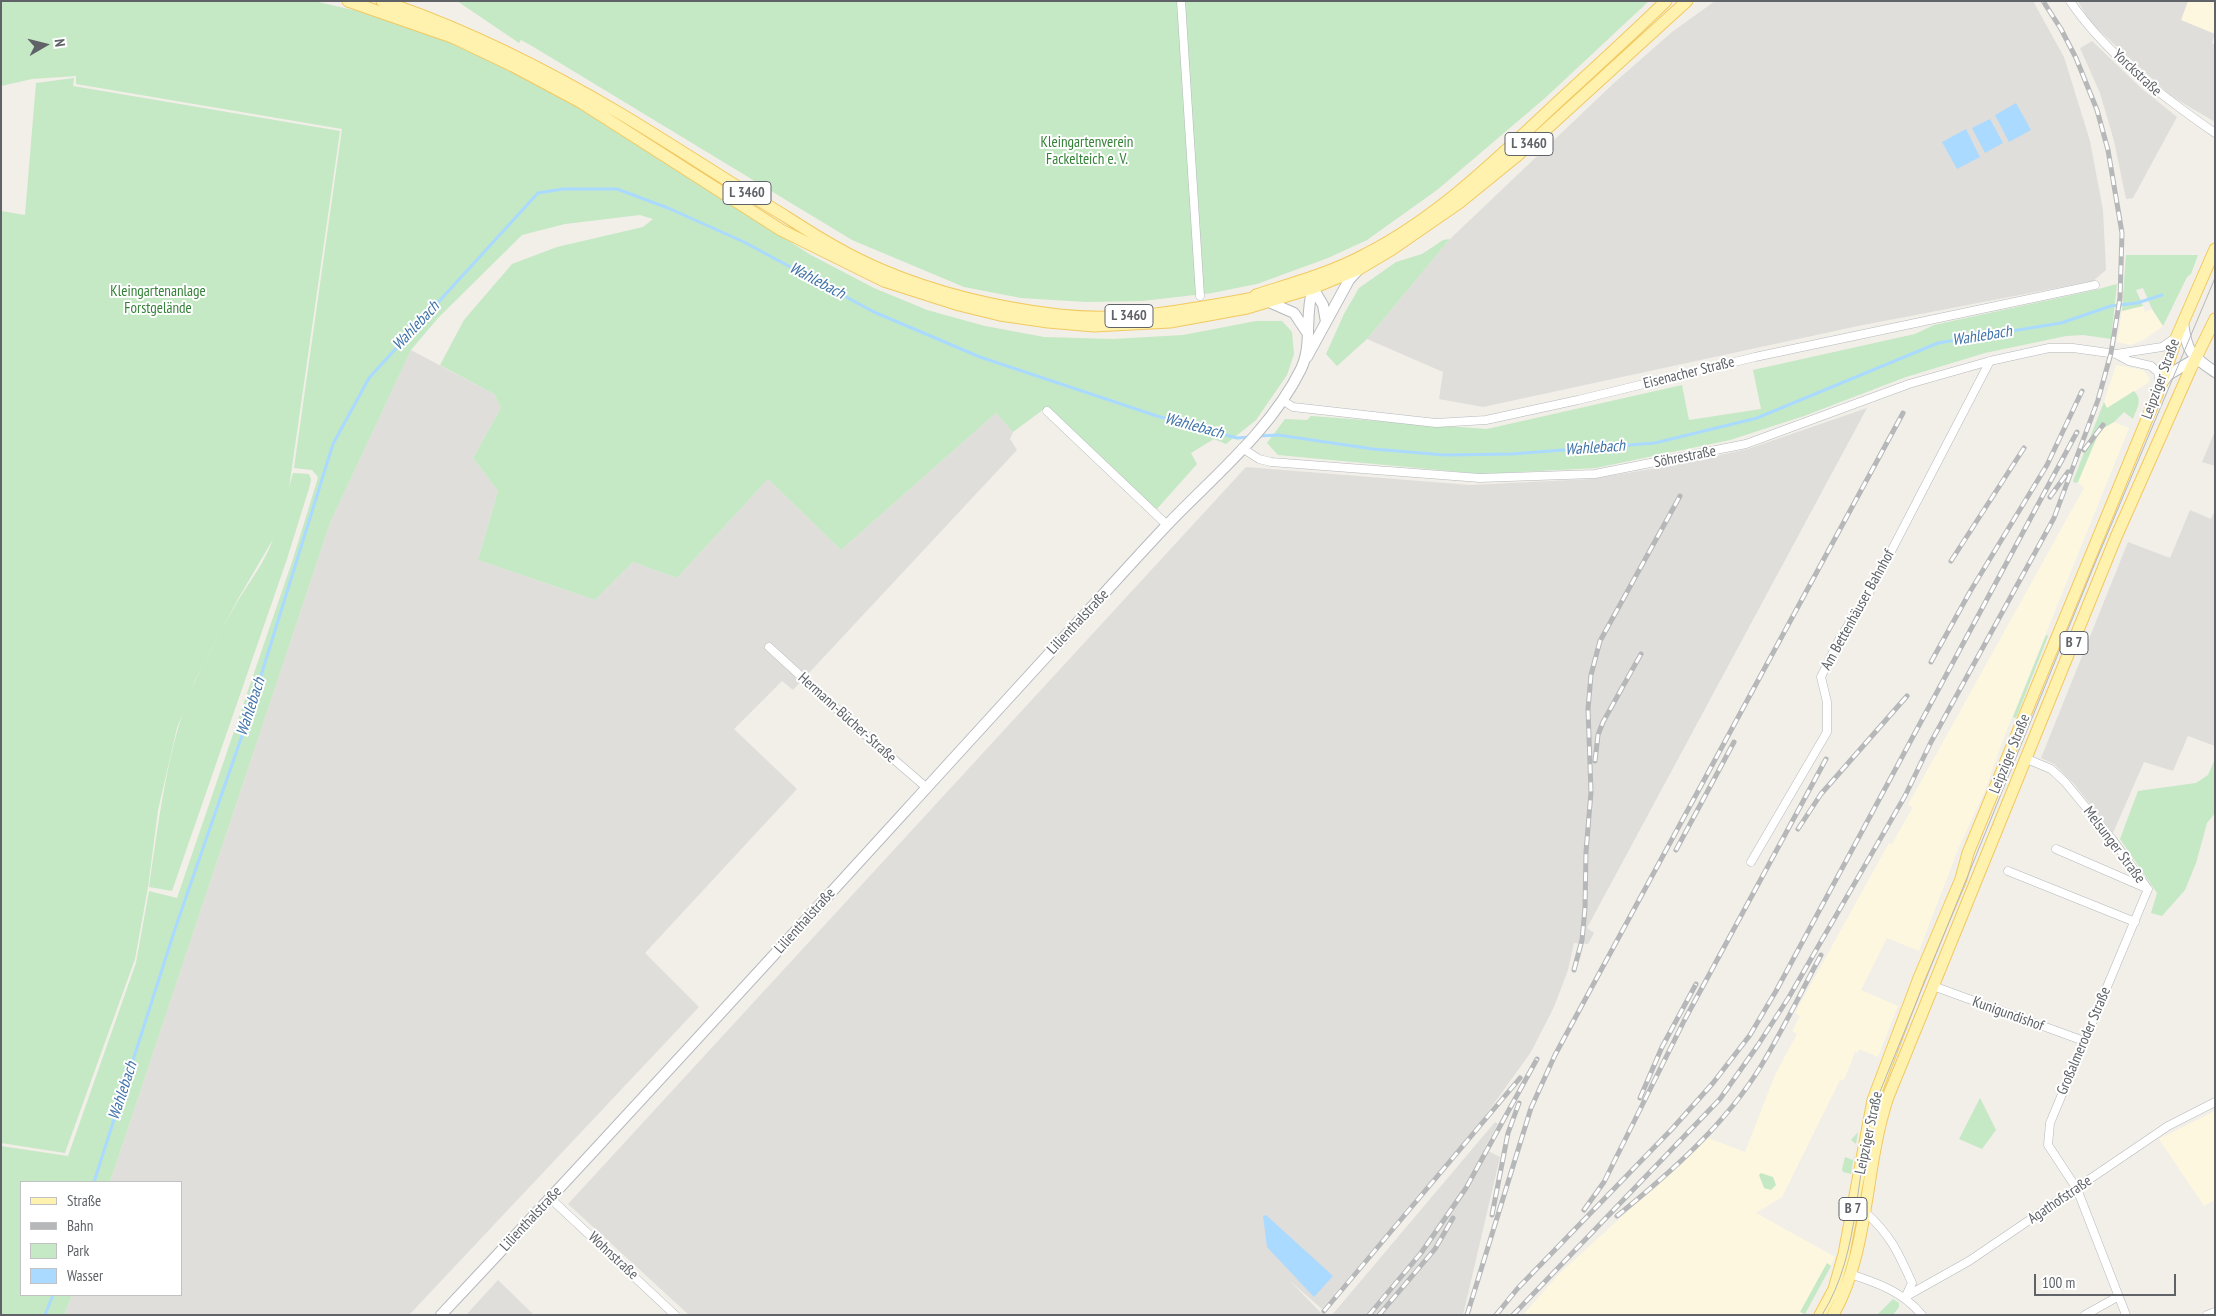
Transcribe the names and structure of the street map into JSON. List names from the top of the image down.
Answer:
{
  "streets": {
    "main road": [
      "L 3460",
      "Leipziger Straße",
      "Lilienthalstraße",
      "B 7"
    ],
    "street": [
      "Yorckstraße",
      "Eisenacher Straße",
      "Söhrestraße",
      "Am Bettenhäuser Bahnhof",
      "Hermann-Bücher-Straße",
      "Melsunger Straße",
      "Kunigundishof",
      "Großalmeroder Straße",
      "Agathofstraße",
      "Wohnstraße"
    ]
  },
  "crossings": [
    ["L 3460", "Lilienthalstraße"],
    ["Eisenacher Straße", "Lilienthalstraße"],
    ["Leipziger Straße", "Söhrestraße"],
    ["Leipziger Straße", "Melsunger Straße"],
    ["Leipziger Straße", "Kunigundishof"],
    ["Söhrestraße", "Am Bettenhäuser Bahnhof"],
    ["Söhrestraße", "Lilienthalstraße"],
    ["Lilienthalstraße", "Hermann-Bücher-Straße"],
    ["Lilienthalstraße", "Wohnstraße"],
    ["Melsunger Straße", "Großalmeroder Straße"],
    ["Kunigundishof", "Großalmeroder Straße"],
    ["Großalmeroder Straße", "Agathofstraße"]
  ],
  "water": ["Wahlebach"],
  "parks": ["Kleingartenverein Fackelteich e. V.", "Kleingartenanlage Forstgelände"],
  "legend": [
    "Straße",
    "Bahn",
    "Park",
    "Wasser"
  ],
  "scale_bar": "100 m",
  "north": "right"
}
